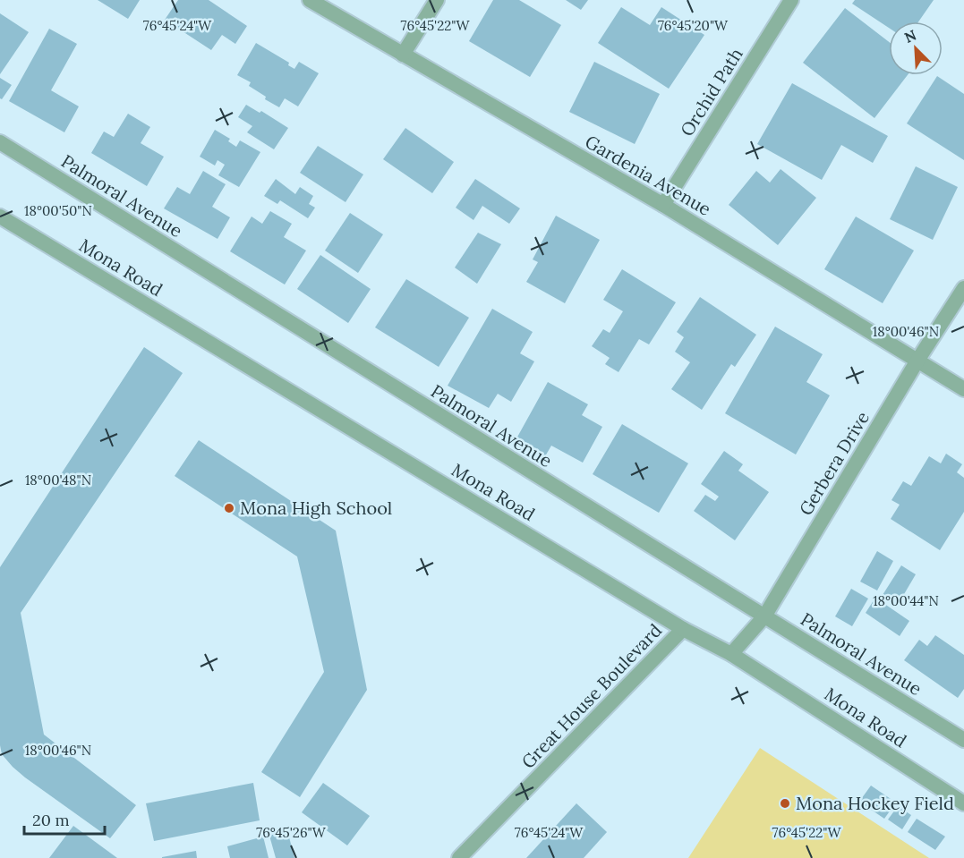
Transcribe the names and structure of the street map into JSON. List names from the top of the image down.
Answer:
{
  "streets": {
    "street": [
      "Orchid Path",
      "Gardenia Avenue",
      "Palmoral Avenue",
      "Mona Road",
      "Gerbera Drive",
      "Great House Boulevard"
    ]
  },
  "crossings": [
    ["Orchid Path", "Gardenia Avenue"],
    ["Gardenia Avenue", "Gerbera Drive"],
    ["Palmoral Avenue", "Gerbera Drive"],
    ["Mona Road", "Gerbera Drive"],
    ["Mona Road", "Great House Boulevard"]
  ],
  "places": ["Mona High School", "Mona Hockey Field"],
  "scale_bar": "20 m",
  "north": "top left",
  "coordinates": [
    "76°45'20\"W",
    "76°45'24\"W",
    "76°45'22\"W",
    "18°00'50\"N",
    "18°00'46\"N",
    "18°00'48\"N",
    "18°00'44\"N",
    "76°45'26\"W"
  ]
}
